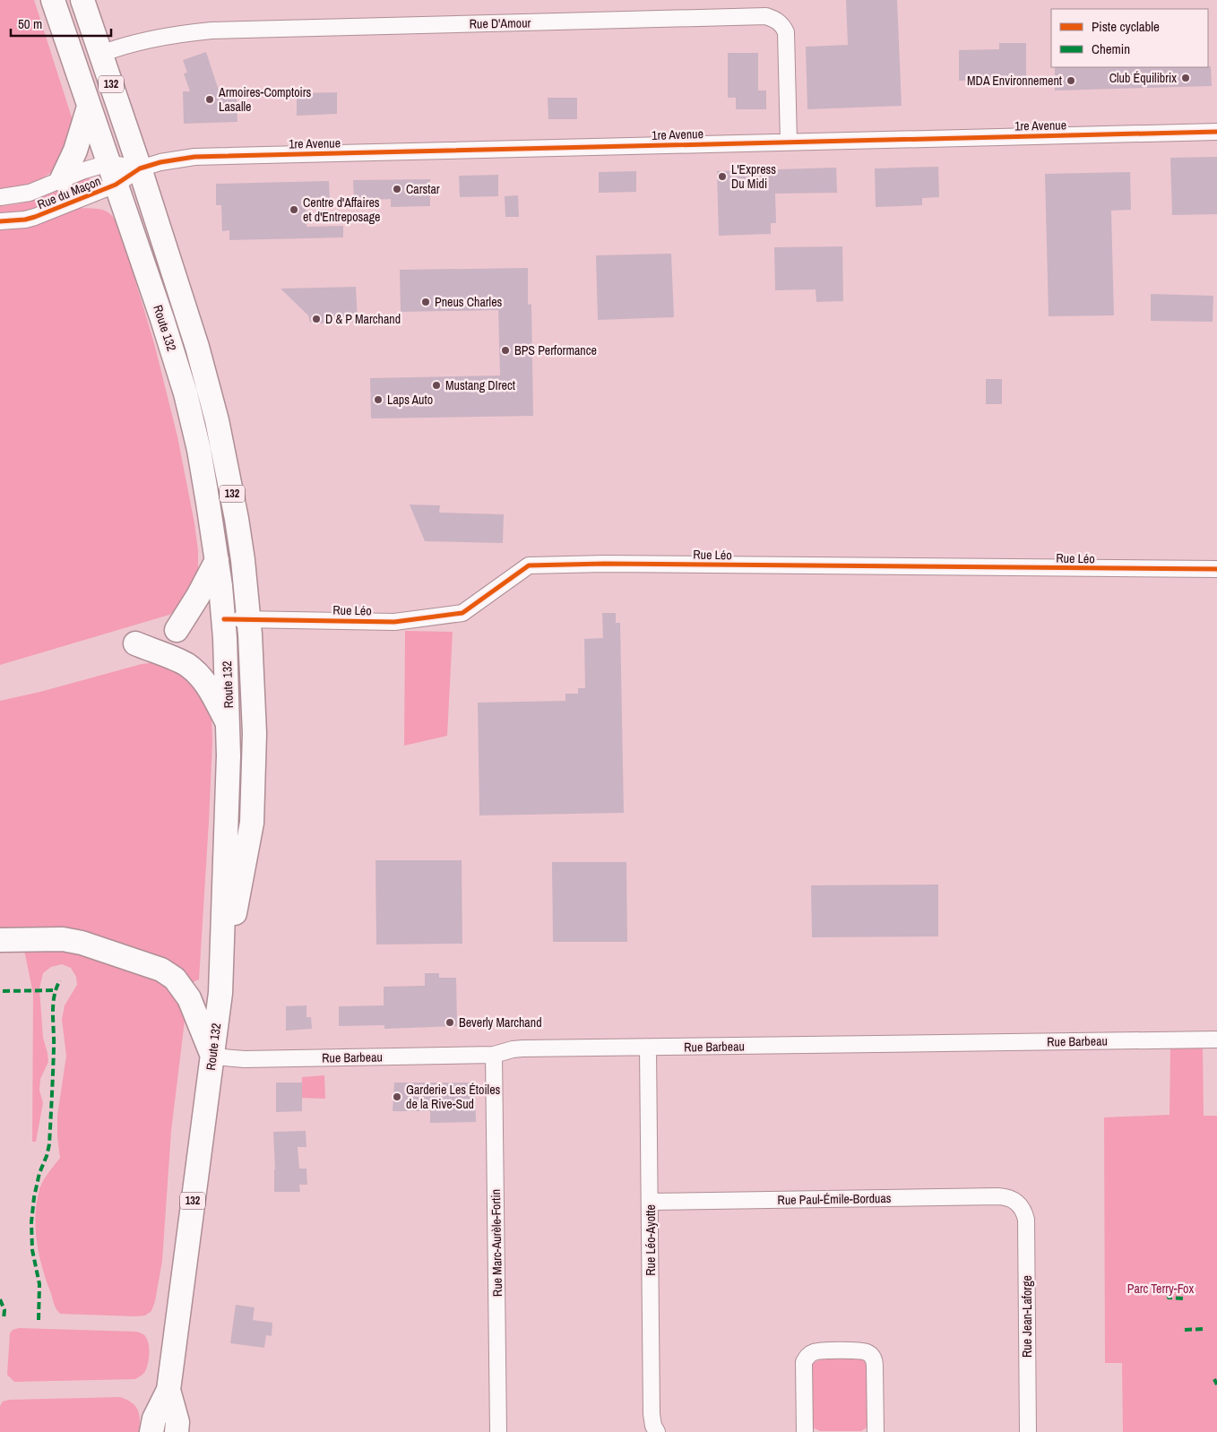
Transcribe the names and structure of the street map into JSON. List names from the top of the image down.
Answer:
{
  "streets": {
    "highway": ["132", "Route 132"],
    "street": [
      "Rue D'Amour",
      "1re Avenue",
      "Rue du Maçon",
      "Rue Léo",
      "Rue Barbeau",
      "Rue Paul-Émile-Borduas",
      "Rue Léo-Ayotte",
      "Rue Marc-Aurèle-Fortin",
      "Rue Jean-Laforge"
    ]
  },
  "crossings": [
    ["Rue D'Amour", "1re Avenue"],
    ["Rue D'Amour", "Route 132"],
    ["1re Avenue", "Rue du Maçon"],
    ["1re Avenue", "Route 132"],
    ["Rue du Maçon", "Route 132"],
    ["Route 132", "Rue Léo"],
    ["Route 132", "Rue Barbeau"],
    ["Rue Barbeau", "Rue Léo-Ayotte"],
    ["Rue Barbeau", "Rue Marc-Aurèle-Fortin"],
    ["Rue Paul-Émile-Borduas", "Rue Léo-Ayotte"],
    ["Rue Paul-Émile-Borduas", "Rue Jean-Laforge"]
  ],
  "parks": ["Parc Terry-Fox"],
  "places": [
    "Club Équilibrix",
    "MDA Environnement",
    "Armoires-Comptoirs Lasalle",
    "L'Express Du Midi",
    "Carstar",
    "Centre d'Affaires et d'Entreposage",
    "Pneus Charles",
    "D & P Marchand",
    "BPS Performance",
    "Mustang DIrect",
    "Laps Auto",
    "Beverly Marchand",
    "Garderie Les Étoiles de la Rive-Sud"
  ],
  "legend": ["Piste cyclable", "Chemin"],
  "scale_bar": "50 m"
}
